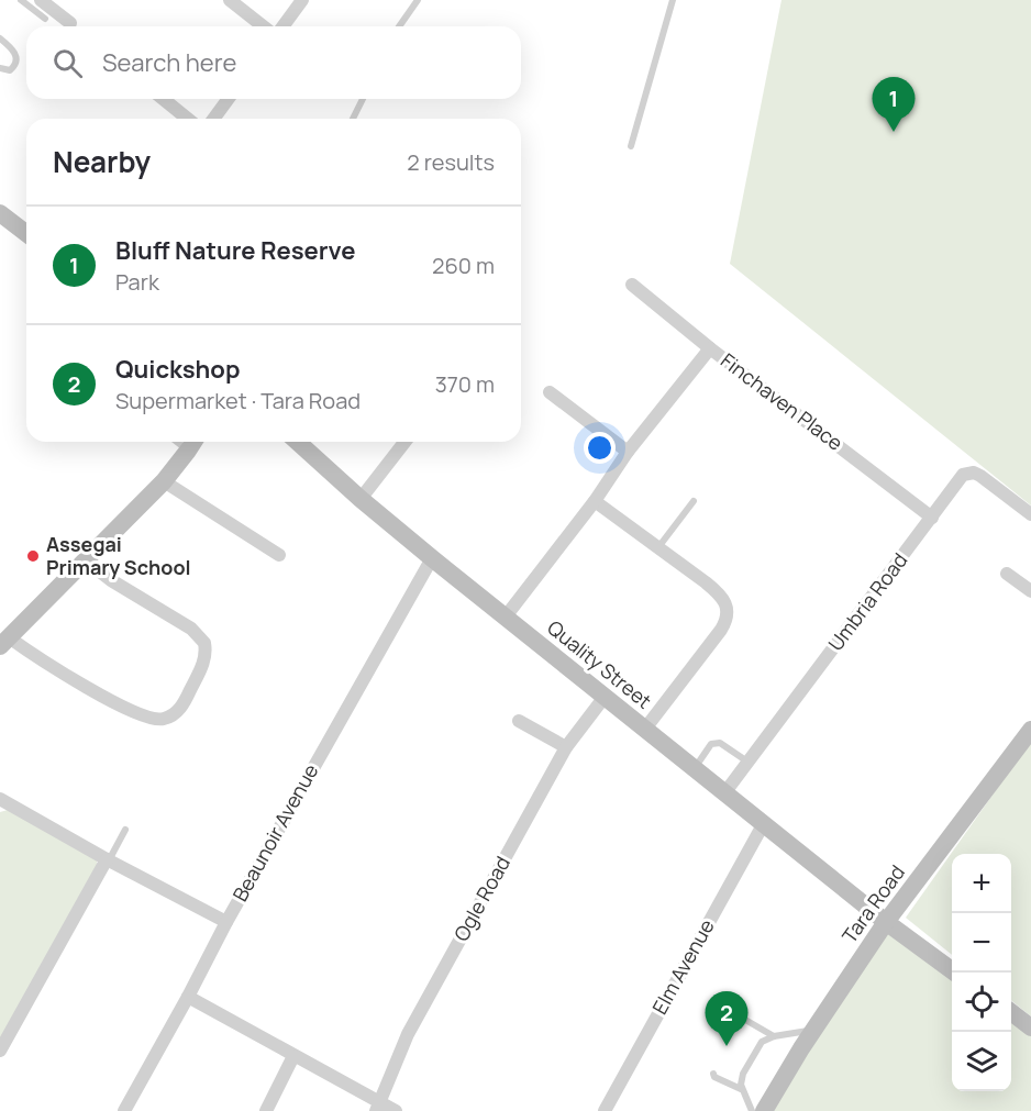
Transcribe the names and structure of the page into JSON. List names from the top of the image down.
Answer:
{
  "streets": {
    "street": [
      "Finchaven Place",
      "Umbria Road",
      "Quality Street",
      "Beaunoir Avenue",
      "Ogle Road",
      "Tara Road",
      "Elm Avenue"
    ]
  },
  "crossings": [
    ["Finchaven Place", "Umbria Road"],
    ["Umbria Road", "Quality Street"],
    ["Quality Street", "Beaunoir Avenue"],
    ["Quality Street", "Ogle Road"],
    ["Quality Street", "Tara Road"],
    ["Quality Street", "Elm Avenue"]
  ],
  "places": ["Assegai Primary School"],
  "page": {
    "search": "Search here",
    "pins": ["1", "2"],
    "heading": ["Nearby", "2 results"],
    "list": [
      {
        "mark": "1",
        "name": "Bluff Nature Reserve",
        "note": "Park",
        "value": "260 m"
      },
      {
        "mark": "2",
        "name": "Quickshop",
        "note": "Supermarket · Tara Road",
        "value": "370 m"
      }
    ],
    "map_buttons": ["+", "−"]
  }
}
